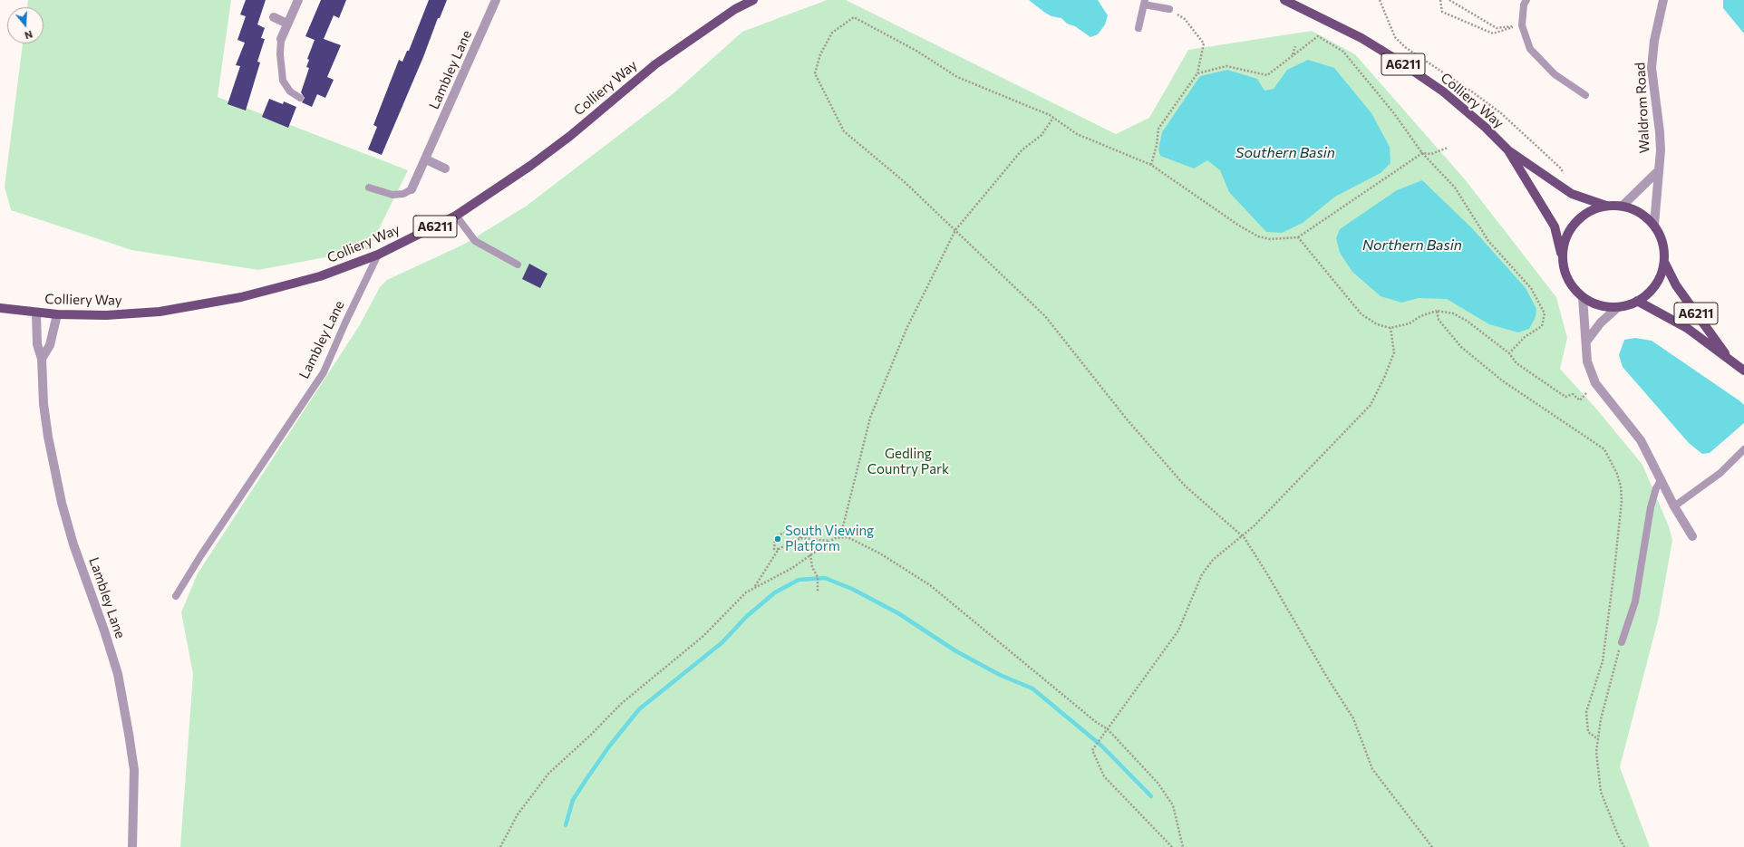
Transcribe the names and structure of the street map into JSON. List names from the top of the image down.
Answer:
{
  "streets": {
    "main road": ["A6211", "Colliery Way"],
    "street": ["Lambley Lane", "Waldrom Road"]
  },
  "crossings": [
    ["A6211", "Colliery Way"],
    ["A6211", "Waldrom Road"],
    ["Lambley Lane", "Colliery Way"],
    ["Colliery Way", "Waldrom Road"]
  ],
  "water": ["Southern Basin", "Northern Basin"],
  "parks": ["Gedling Country Park"],
  "places": ["South Viewing Platform"],
  "north": "bottom"
}
